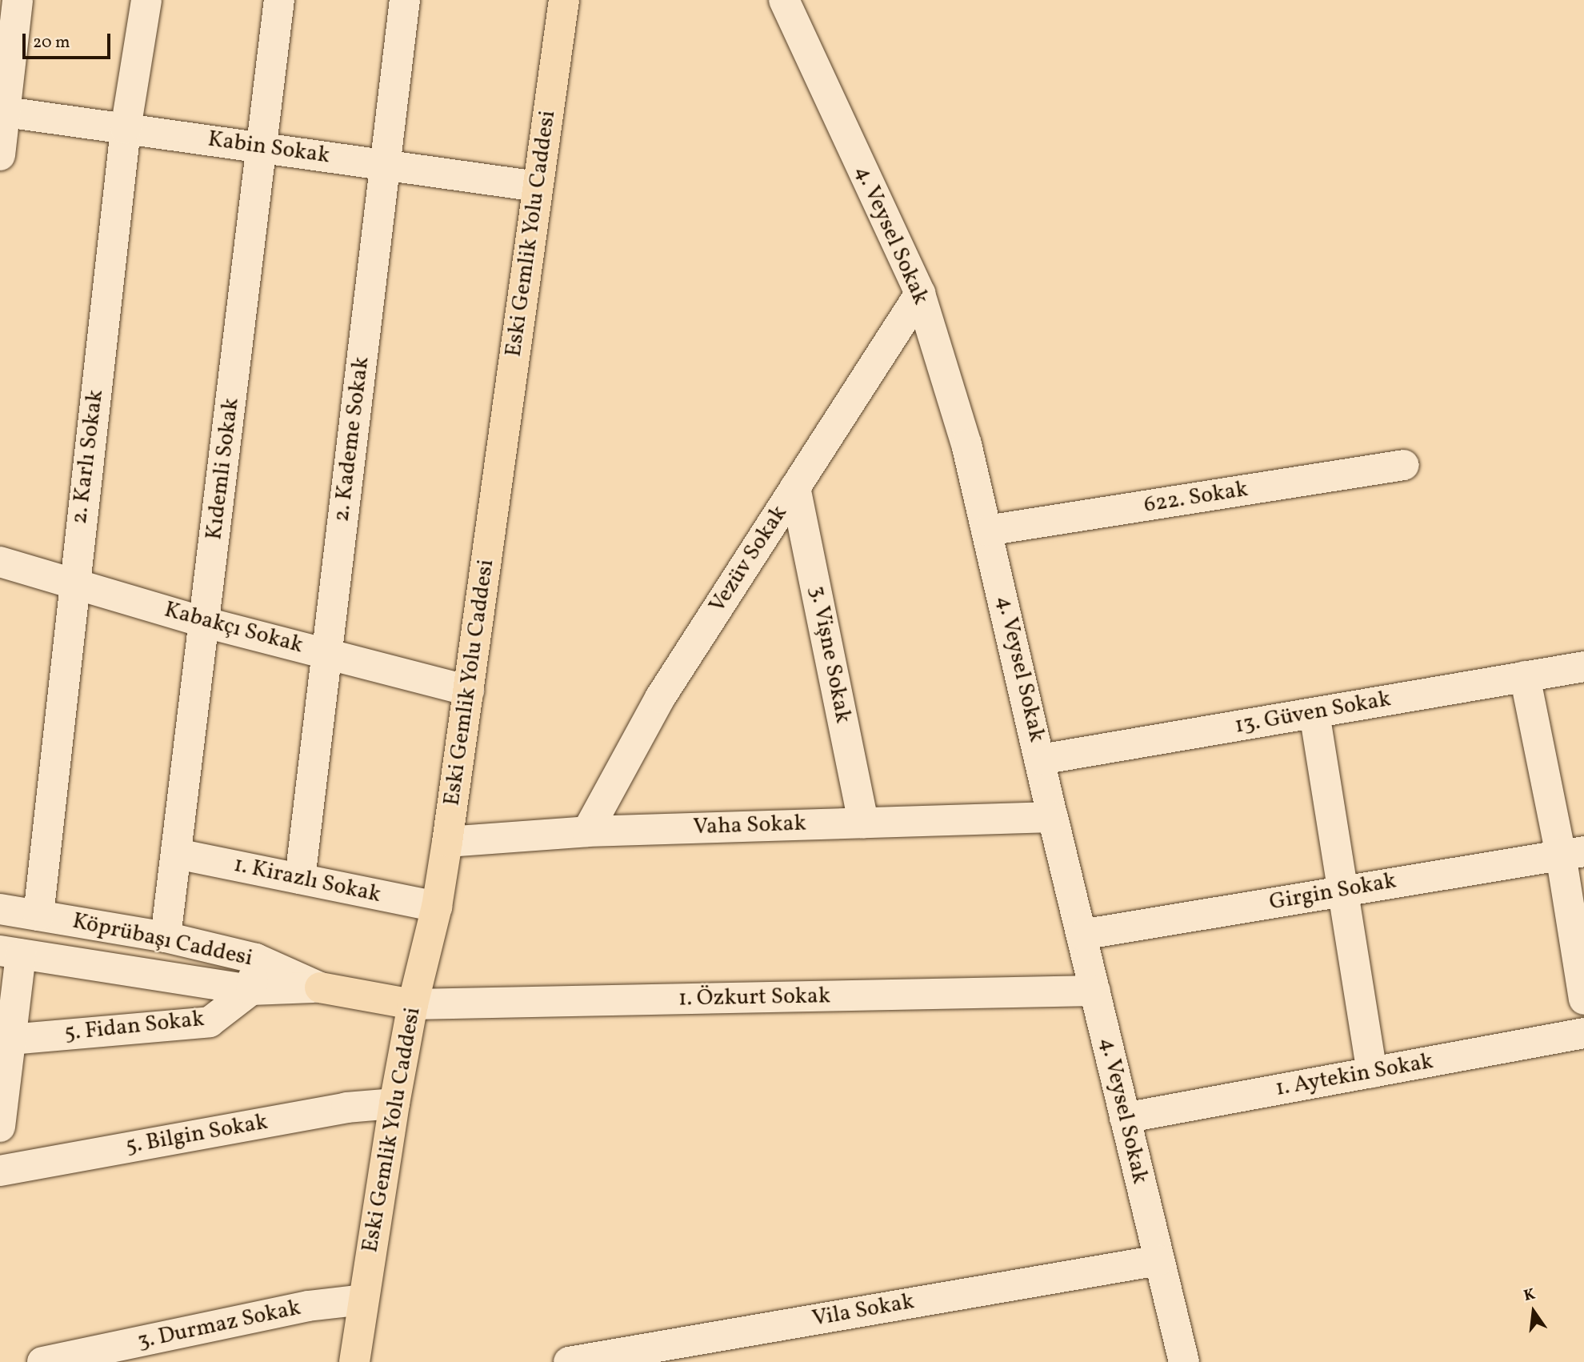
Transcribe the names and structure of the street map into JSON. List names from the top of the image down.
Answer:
{
  "streets": {
    "main road": ["Eski Gemlik Yolu Caddesi", "Köprübaşı Caddesi"],
    "street": [
      "Kabin Sokak",
      "4. Veysel Sokak",
      "2. Kademe Sokak",
      "2. Karlı Sokak",
      "Kıdemli Sokak",
      "622. Sokak",
      "Vezüv Sokak",
      "Kabakçı Sokak",
      "3. Vişne Sokak",
      "13. Güven Sokak",
      "Vaha Sokak",
      "1. Kirazlı Sokak",
      "Girgin Sokak",
      "1. Özkurt Sokak",
      "5. Fidan Sokak",
      "1. Aytekin Sokak",
      "5. Bilgin Sokak",
      "Vila Sokak",
      "3. Durmaz Sokak"
    ]
  },
  "crossings": [
    ["Kabin Sokak", "Eski Gemlik Yolu Caddesi"],
    ["Kabin Sokak", "2. Kademe Sokak"],
    ["Kabin Sokak", "2. Karlı Sokak"],
    ["Kabin Sokak", "Kıdemli Sokak"],
    ["Eski Gemlik Yolu Caddesi", "Kabakçı Sokak"],
    ["Eski Gemlik Yolu Caddesi", "Vaha Sokak"],
    ["Eski Gemlik Yolu Caddesi", "1. Kirazlı Sokak"],
    ["Eski Gemlik Yolu Caddesi", "Köprübaşı Caddesi"],
    ["Eski Gemlik Yolu Caddesi", "1. Özkurt Sokak"],
    ["Eski Gemlik Yolu Caddesi", "5. Bilgin Sokak"],
    ["Eski Gemlik Yolu Caddesi", "3. Durmaz Sokak"],
    ["4. Veysel Sokak", "622. Sokak"],
    ["4. Veysel Sokak", "Vezüv Sokak"],
    ["4. Veysel Sokak", "13. Güven Sokak"],
    ["4. Veysel Sokak", "Vaha Sokak"],
    ["4. Veysel Sokak", "Girgin Sokak"],
    ["4. Veysel Sokak", "1. Özkurt Sokak"],
    ["4. Veysel Sokak", "1. Aytekin Sokak"],
    ["4. Veysel Sokak", "Vila Sokak"],
    ["2. Kademe Sokak", "Kabakçı Sokak"],
    ["2. Kademe Sokak", "1. Kirazlı Sokak"],
    ["2. Karlı Sokak", "Kabakçı Sokak"],
    ["2. Karlı Sokak", "Köprübaşı Caddesi"],
    ["Kıdemli Sokak", "Kabakçı Sokak"],
    ["Kıdemli Sokak", "1. Kirazlı Sokak"],
    ["Kıdemli Sokak", "Köprübaşı Caddesi"],
    ["Vezüv Sokak", "3. Vişne Sokak"],
    ["Vezüv Sokak", "Vaha Sokak"],
    ["3. Vişne Sokak", "Vaha Sokak"],
    ["Köprübaşı Caddesi", "1. Özkurt Sokak"],
    ["Köprübaşı Caddesi", "5. Fidan Sokak"]
  ],
  "scale_bar": "20 m",
  "north": "top"
}
